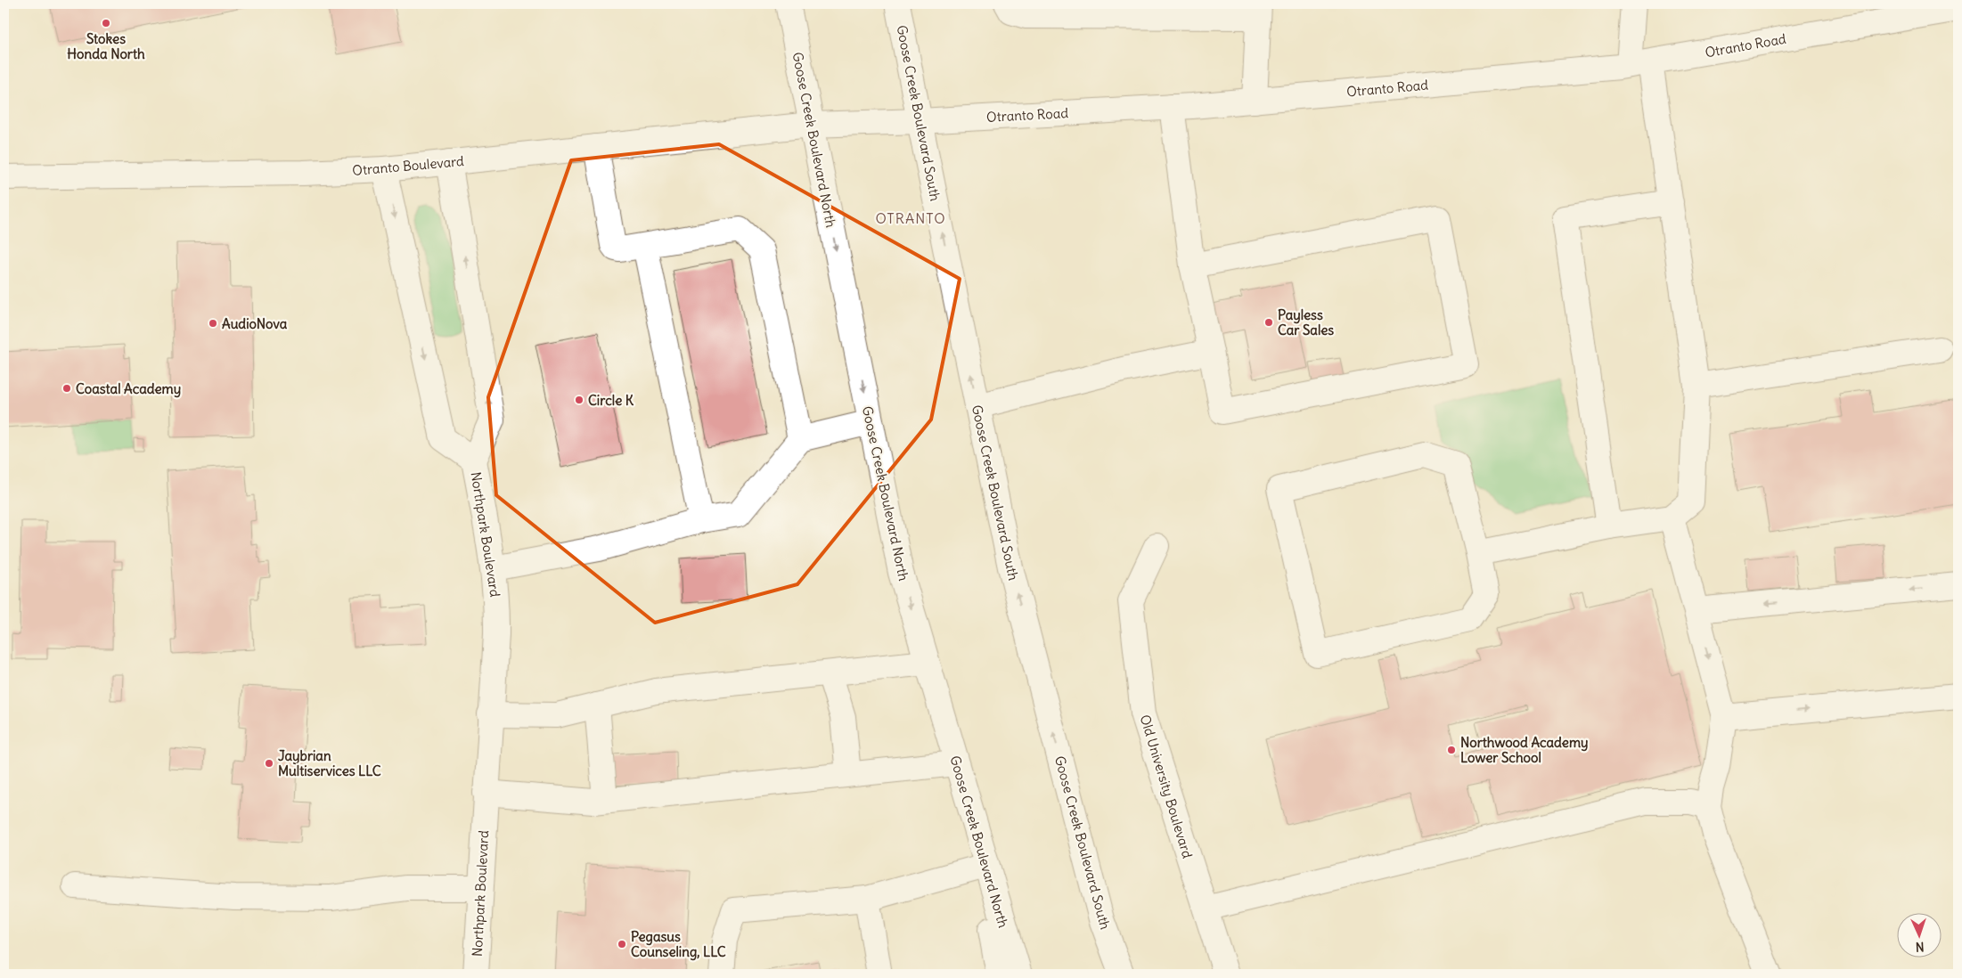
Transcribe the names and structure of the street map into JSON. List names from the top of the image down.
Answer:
{
  "streets": {
    "main road": [
      "Otranto Road",
      "Goose Creek Boulevard South",
      "Goose Creek Boulevard North",
      "Otranto Boulevard",
      "Northpark Boulevard",
      "Old University Boulevard"
    ]
  },
  "crossings": [
    ["Otranto Road", "Goose Creek Boulevard South"],
    ["Otranto Road", "Goose Creek Boulevard North"],
    ["Otranto Road", "Otranto Boulevard"],
    ["Goose Creek Boulevard North", "Otranto Boulevard"],
    ["Otranto Boulevard", "Northpark Boulevard"]
  ],
  "districts": ["OTRANTO"],
  "places": [
    "Stokes Honda North",
    "Payless Car Sales",
    "AudioNova",
    "Coastal Academy",
    "Circle K",
    "Northwood Academy Lower School",
    "Jaybrian Multiservices LLC",
    "Pegasus Counseling, LLC"
  ],
  "north": "bottom"
}
